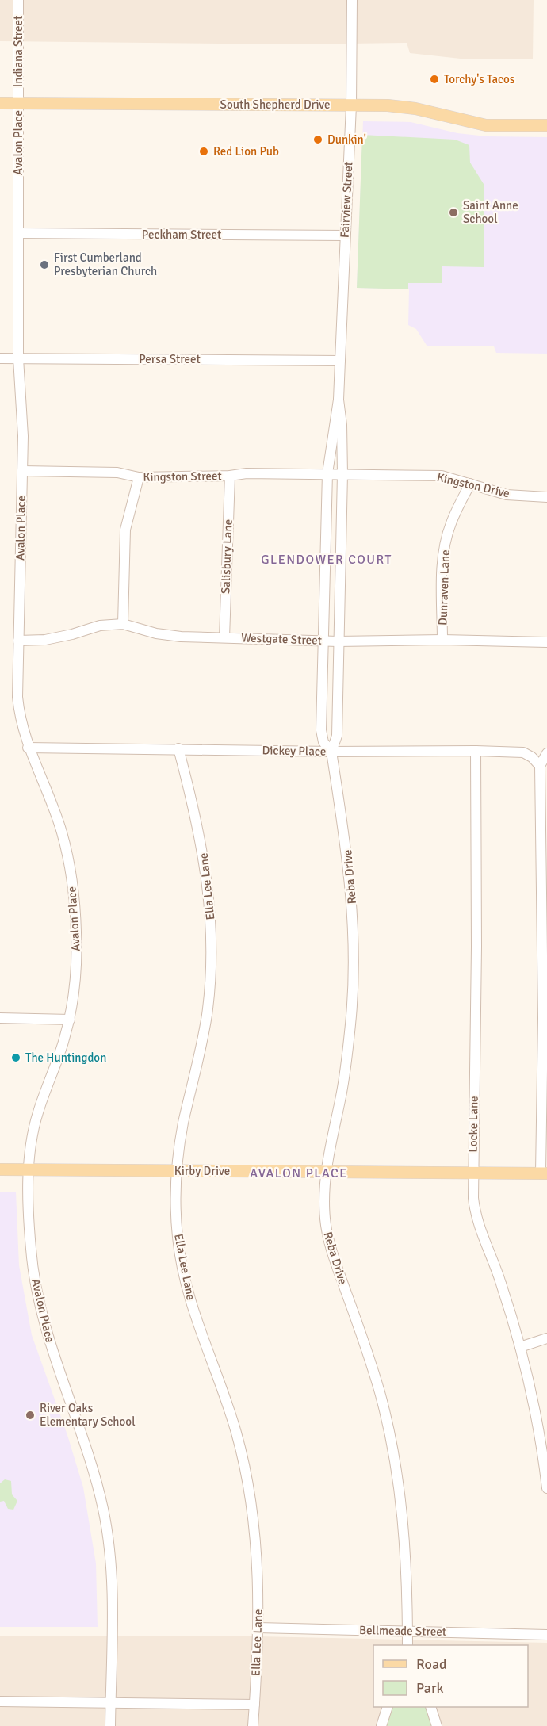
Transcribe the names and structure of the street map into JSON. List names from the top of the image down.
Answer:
{
  "streets": {
    "main road": ["South Shepherd Drive", "Kirby Drive"],
    "street": [
      "Indiana Street",
      "Avalon Place",
      "Fairview Street",
      "Peckham Street",
      "Persa Street",
      "Kingston Street",
      "Kingston Drive",
      "Salisbury Lane",
      "Dunraven Lane",
      "Westgate Street",
      "Dickey Place",
      "Reba Drive",
      "Ella Lee Lane",
      "Locke Lane",
      "Bellmeade Street"
    ]
  },
  "crossings": [
    ["Indiana Street", "South Shepherd Drive"],
    ["Indiana Street", "Avalon Place"],
    ["South Shepherd Drive", "Avalon Place"],
    ["South Shepherd Drive", "Fairview Street"],
    ["Avalon Place", "Peckham Street"],
    ["Avalon Place", "Persa Street"],
    ["Avalon Place", "Kingston Street"],
    ["Avalon Place", "Westgate Street"],
    ["Avalon Place", "Dickey Place"],
    ["Avalon Place", "Kirby Drive"],
    ["Fairview Street", "Peckham Street"],
    ["Fairview Street", "Persa Street"],
    ["Fairview Street", "Kingston Street"],
    ["Fairview Street", "Kingston Drive"],
    ["Fairview Street", "Westgate Street"],
    ["Fairview Street", "Reba Drive"],
    ["Kingston Street", "Kingston Drive"],
    ["Kingston Street", "Salisbury Lane"],
    ["Kingston Drive", "Dunraven Lane"],
    ["Salisbury Lane", "Westgate Street"],
    ["Dunraven Lane", "Westgate Street"],
    ["Westgate Street", "Reba Drive"],
    ["Dickey Place", "Reba Drive"],
    ["Dickey Place", "Ella Lee Lane"],
    ["Dickey Place", "Locke Lane"],
    ["Reba Drive", "Kirby Drive"],
    ["Reba Drive", "Bellmeade Street"],
    ["Ella Lee Lane", "Kirby Drive"],
    ["Ella Lee Lane", "Bellmeade Street"],
    ["Locke Lane", "Kirby Drive"]
  ],
  "districts": ["GLENDOWER COURT", "AVALON PLACE"],
  "places": [
    "Torchy's Tacos",
    "Dunkin'",
    "Red Lion Pub",
    "Saint Anne School",
    "First Cumberland Presbyterian Church",
    "The Huntingdon",
    "River Oaks Elementary School"
  ],
  "legend": ["Road", "Park"]
}
